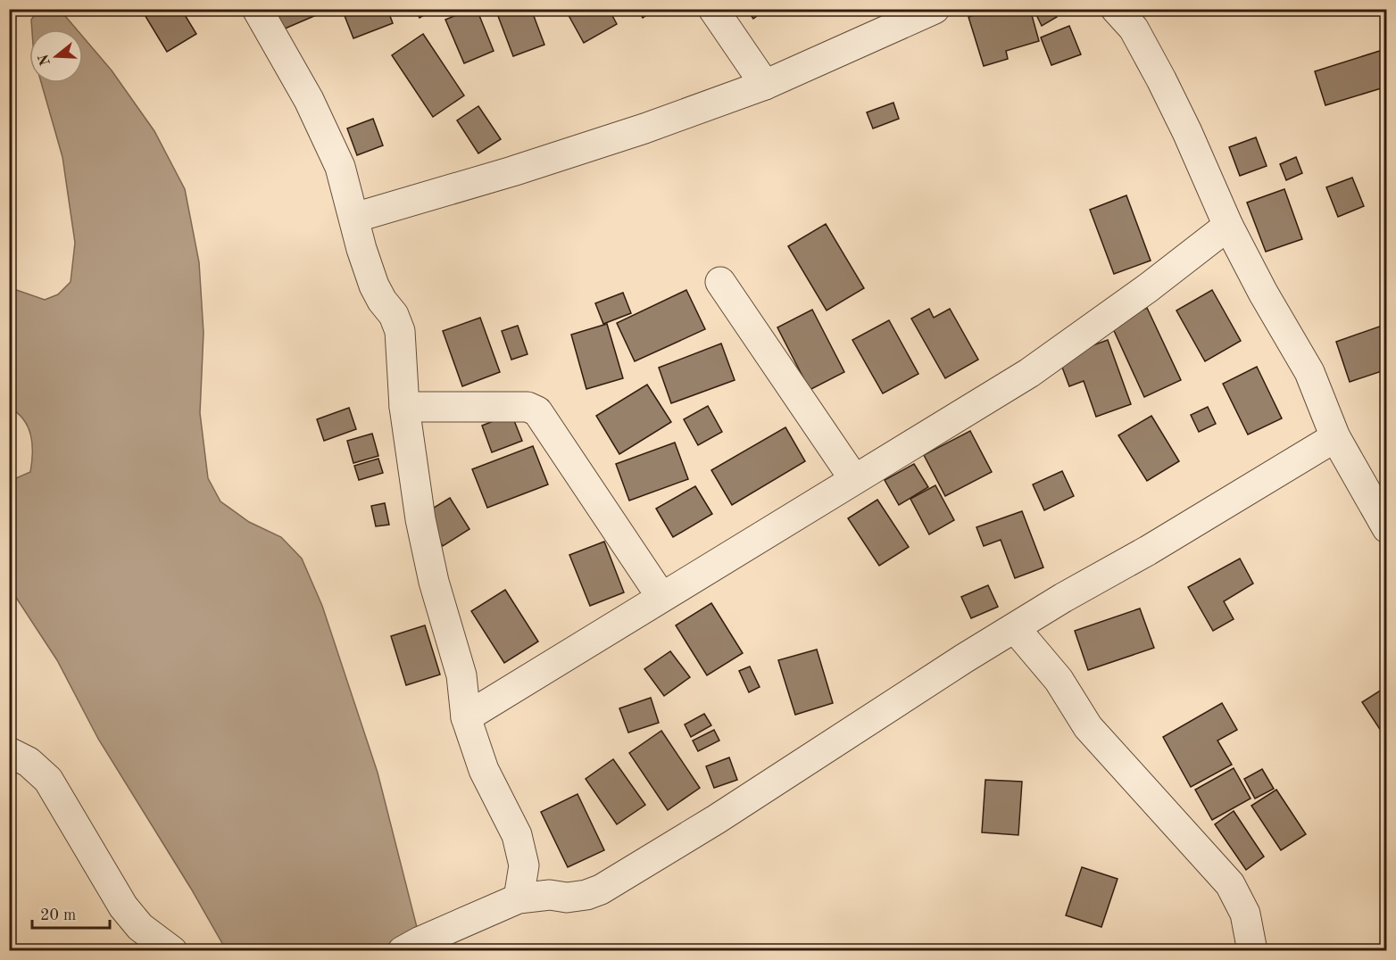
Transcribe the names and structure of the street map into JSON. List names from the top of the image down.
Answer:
{
  "scale_bar": "20 m",
  "north": "left"
}
